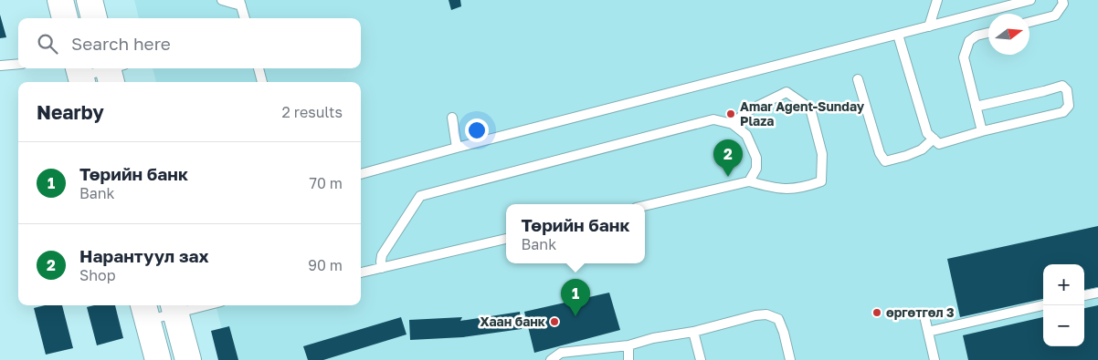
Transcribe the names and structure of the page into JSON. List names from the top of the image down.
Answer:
{
  "places": ["Amar Agent-Sunday Plaza", "өргөтгөл 3", "Хаан банк"],
  "north": "right",
  "page": {
    "search": "Search here",
    "heading": ["Nearby", "2 results"],
    "pins": ["2", "1"],
    "list": [
      {
        "mark": "1",
        "name": "Төрийн банк",
        "note": "Bank",
        "value": "70 m"
      },
      {
        "mark": "2",
        "name": "Нарантуул зах",
        "note": "Shop",
        "value": "90 m"
      }
    ],
    "popup": ["Төрийн банк", "Bank"],
    "map_buttons": ["+", "−"]
  }
}
